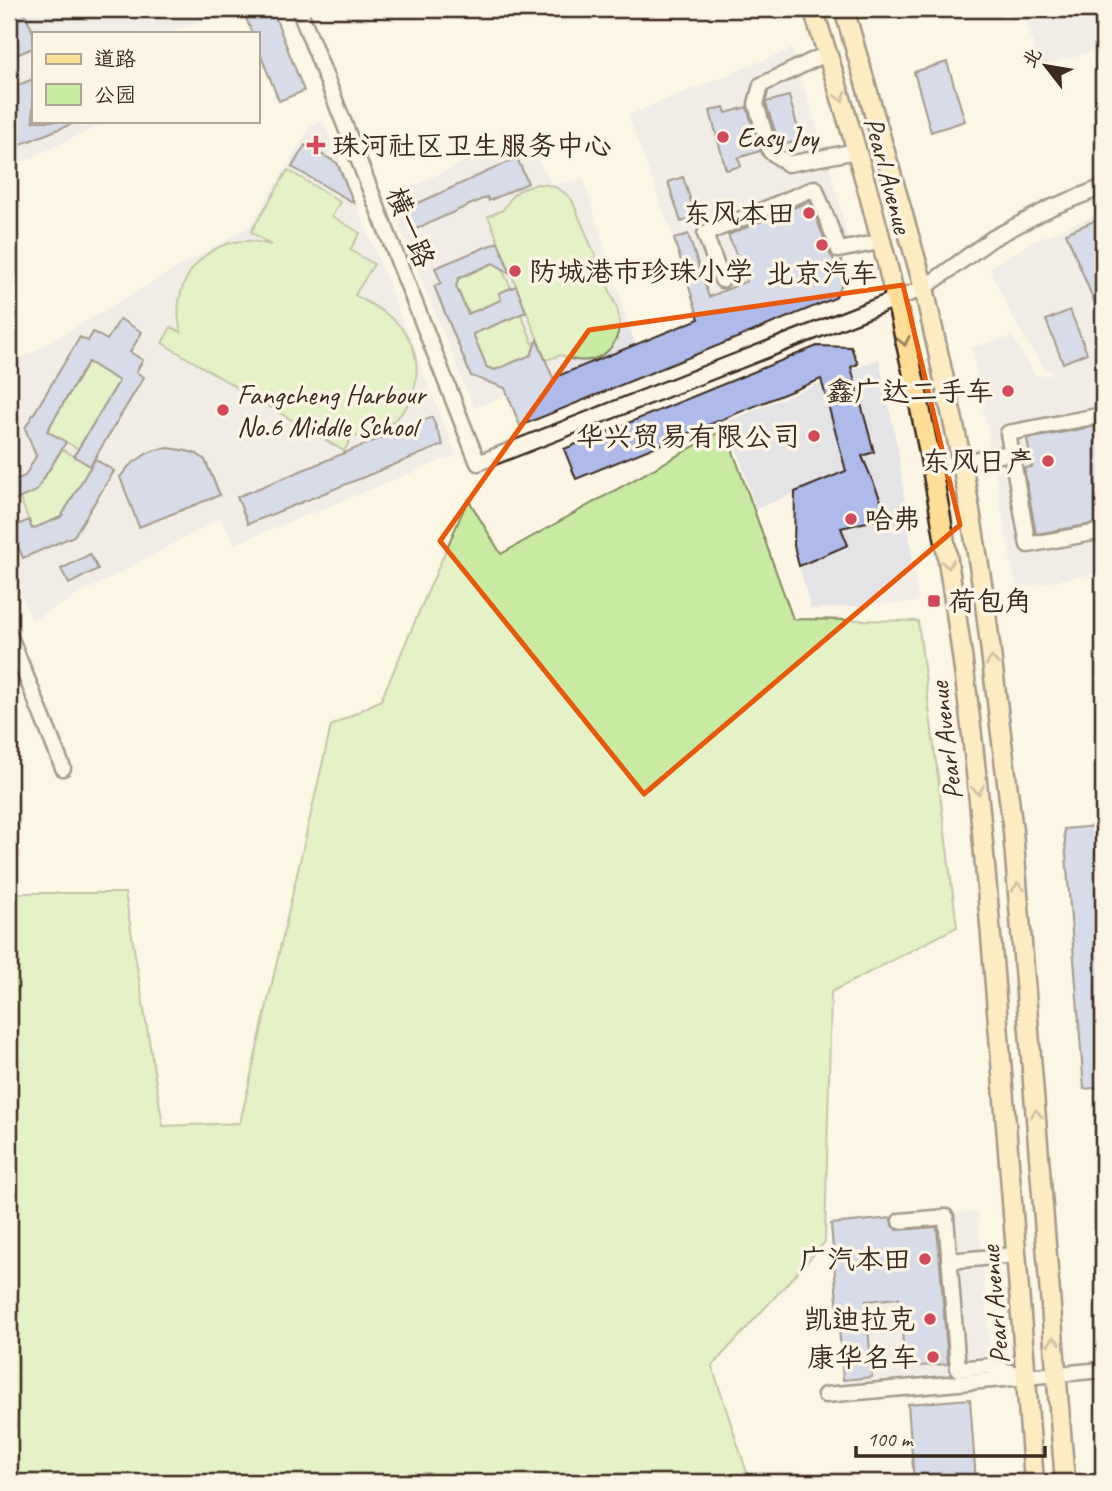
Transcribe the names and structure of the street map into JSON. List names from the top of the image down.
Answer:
{
  "streets": {
    "main road": ["Pearl Avenue"],
    "street": ["横一路"]
  },
  "crossings": [
    ["Pearl Avenue", "横一路"]
  ],
  "places": {
    "other": [
      "Easy Joy",
      "东风本田",
      "北京汽车",
      "防城港市珍珠小学",
      "鑫广达二手车",
      "Fangcheng Harbour No.6 Middle School",
      "华兴贸易有限公司",
      "东风日产",
      "哈弗",
      "广汽本田",
      "凯迪拉克",
      "康华名车"
    ],
    "health": ["珠河社区卫生服务中心"],
    "transit": ["荷包角"]
  },
  "legend": ["道路", "公园"],
  "scale_bar": "100 m",
  "north": "top left"
}
